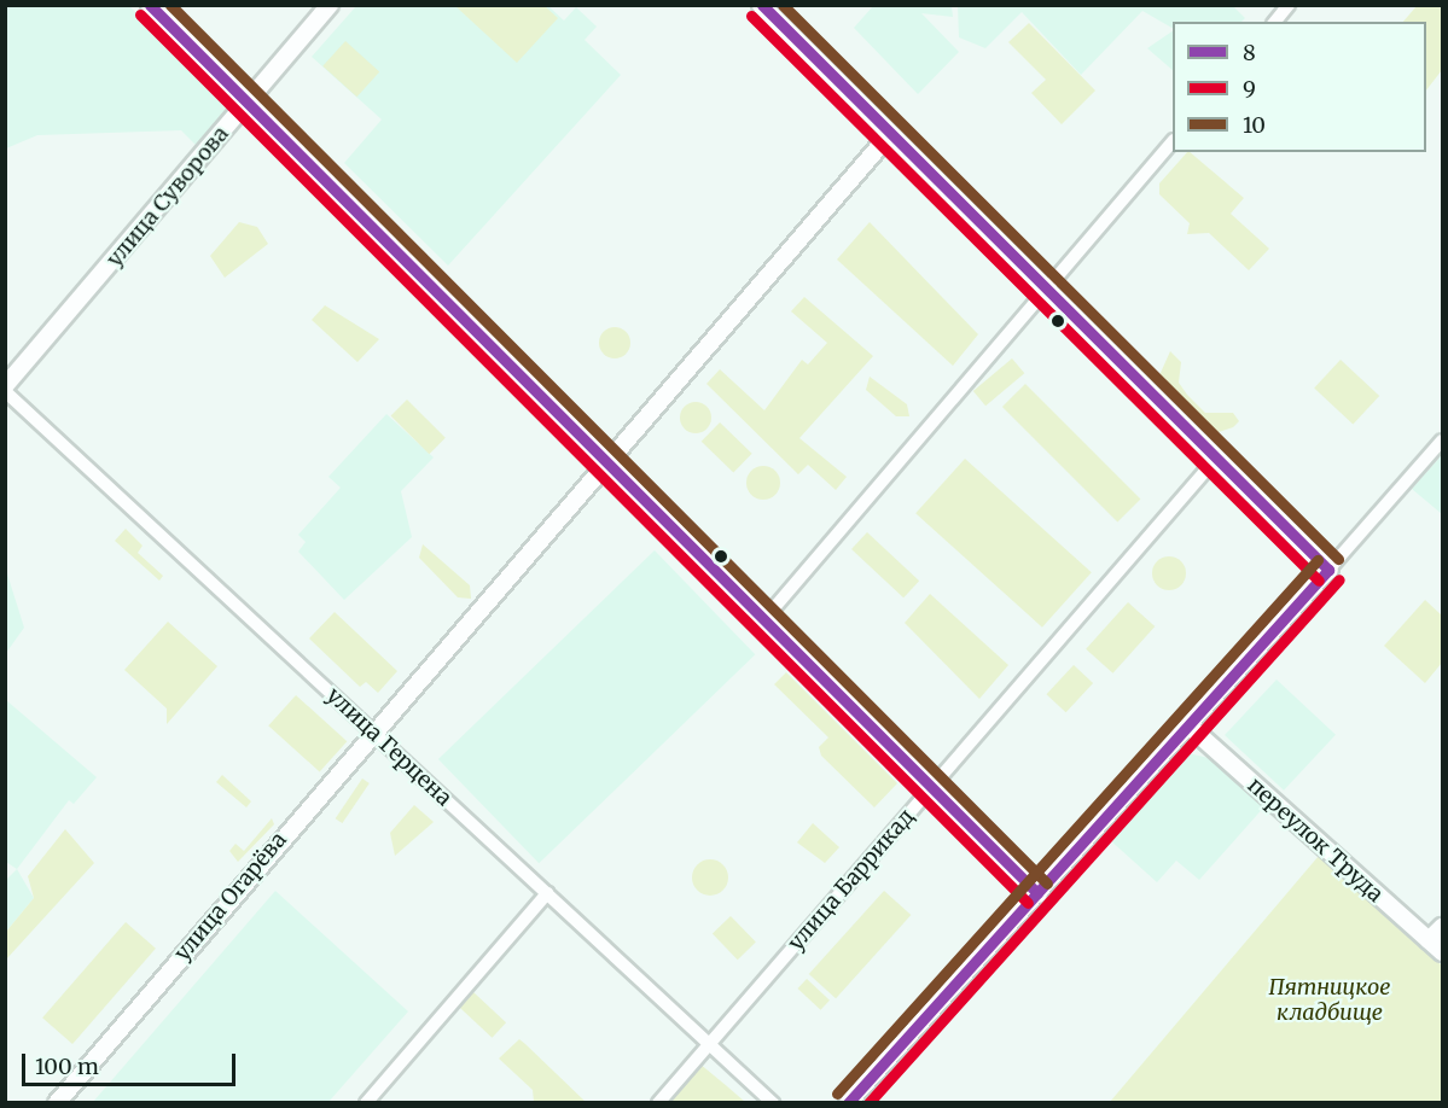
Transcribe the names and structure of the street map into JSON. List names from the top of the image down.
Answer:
{
  "streets": {
    "street": [
      "улица Суворова",
      "улица Герцена",
      "переулок Труда",
      "улица Баррикад",
      "улица Огарёва"
    ]
  },
  "crossings": [
    ["улица Суворова", "улица Герцена"],
    ["улица Герцена", "улица Баррикад"],
    ["улица Герцена", "улица Огарёва"]
  ],
  "parks": ["Пятницкое кладбище"],
  "lines": ["transit line 8", "transit line 10", "transit line 9"],
  "legend": ["8", "9", "10"],
  "scale_bar": "100 m"
}
